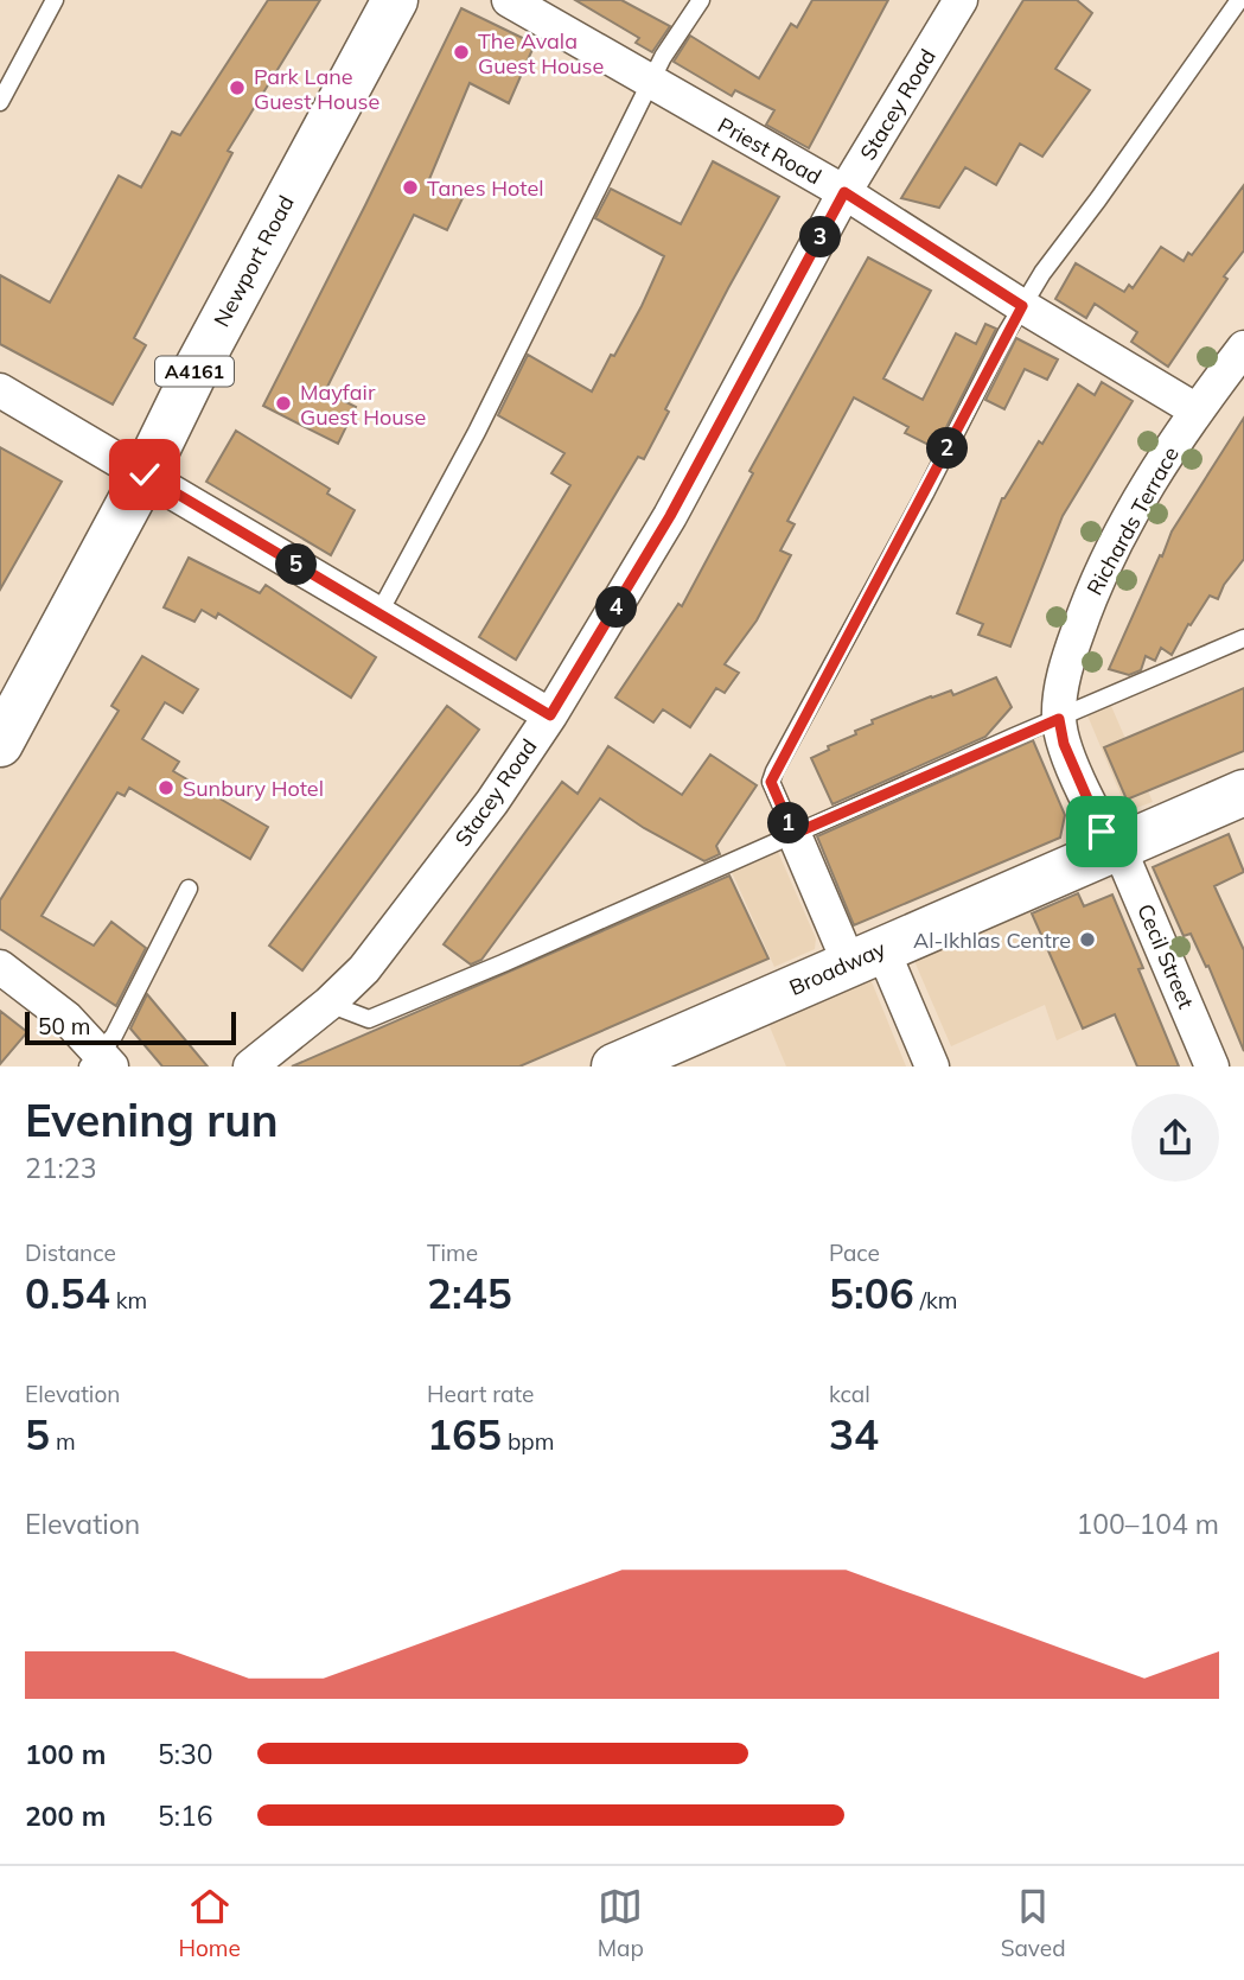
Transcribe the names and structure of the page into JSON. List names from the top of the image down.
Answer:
{
  "streets": {
    "main road": ["Newport Road", "A4161", "Broadway"],
    "street": [
      "Stacey Road",
      "Priest Road",
      "Richards Terrace",
      "Cecil Street"
    ]
  },
  "crossings": [
    ["Stacey Road", "Priest Road"],
    ["Priest Road", "Richards Terrace"],
    ["Richards Terrace", "Cecil Street"],
    ["Richards Terrace", "Broadway"],
    ["Cecil Street", "Broadway"]
  ],
  "places": [
    "The Avala Guest House",
    "Park Lane Guest House",
    "Tanes Hotel",
    "Mayfair Guest House",
    "Sunbury Hotel",
    "Al-Ikhlas Centre"
  ],
  "scale_bar": "50 m",
  "page": {
    "pins": [
      "3",
      "2",
      "5",
      "4",
      "1"
    ],
    "scale": "50 m",
    "heading": ["Evening run", "21:23"],
    "stats": [
      ["Distance", "0.54 km"],
      ["Time", "2:45"],
      ["Pace", "5:06 /km"],
      ["Elevation", "5 m"],
      ["Heart rate", "165 bpm"],
      ["kcal", "34"]
    ],
    "chart": ["Elevation", "100–104 m"],
    "list": [
      {
        "name": "100 m",
        "note": "5:30"
      },
      {
        "name": "200 m",
        "note": "5:16"
      }
    ],
    "tabs": ["Home", "Map", "Saved"]
  }
}
